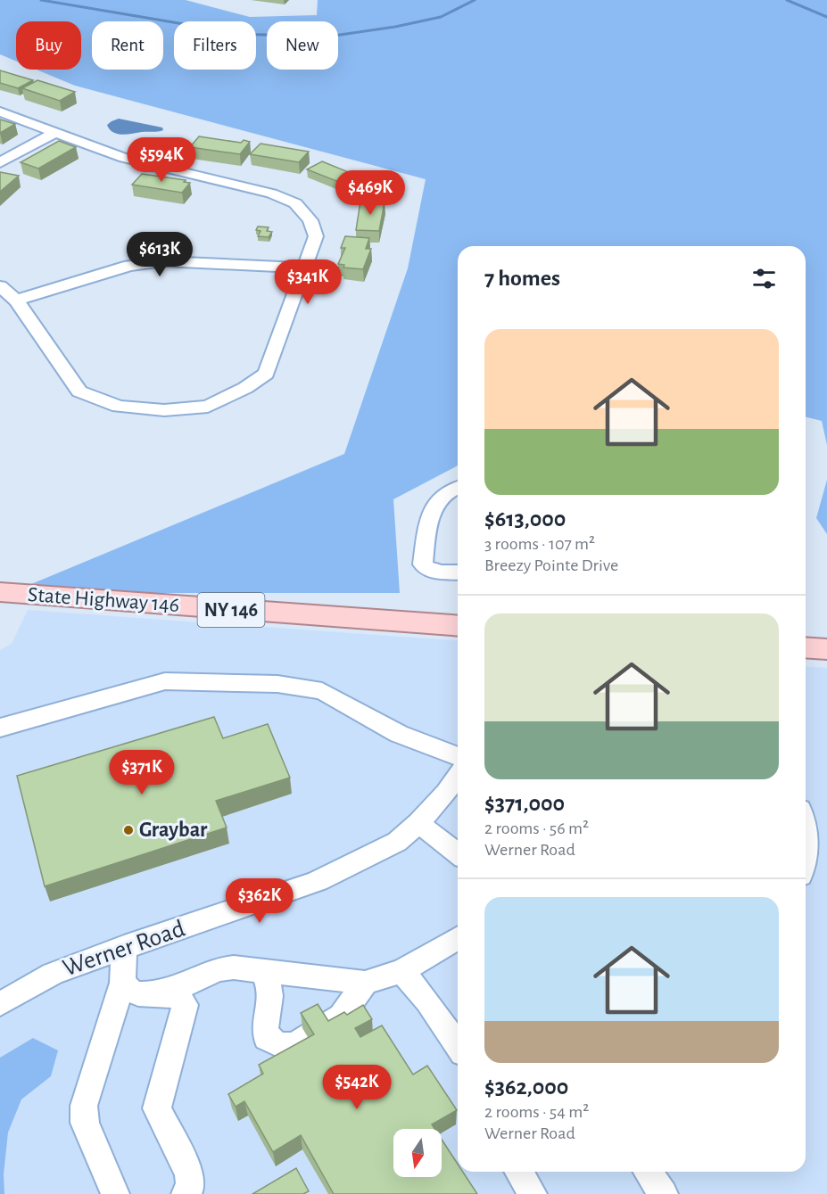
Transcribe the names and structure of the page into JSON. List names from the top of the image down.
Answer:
{
  "streets": {
    "main road": ["State Highway 146", "NY 146"],
    "street": ["Werner Road"]
  },
  "places": ["Graybar"],
  "north": "bottom",
  "page": {
    "chip": [
      "Buy",
      "Rent",
      "Filters",
      "New"
    ],
    "price": [
      "$594K",
      "$469K",
      "$613K",
      "$341K",
      "$371K",
      "$362K",
      "$542K"
    ],
    "heading": "7 homes",
    "list": [
      {
        "name": "$613,000",
        "note": "3 rooms · 107 m² · Breezy Pointe Drive"
      },
      {
        "name": "$371,000",
        "note": "2 rooms · 56 m² · Werner Road"
      },
      {
        "name": "$362,000",
        "note": "2 rooms · 54 m² · Werner Road"
      }
    ]
  }
}
